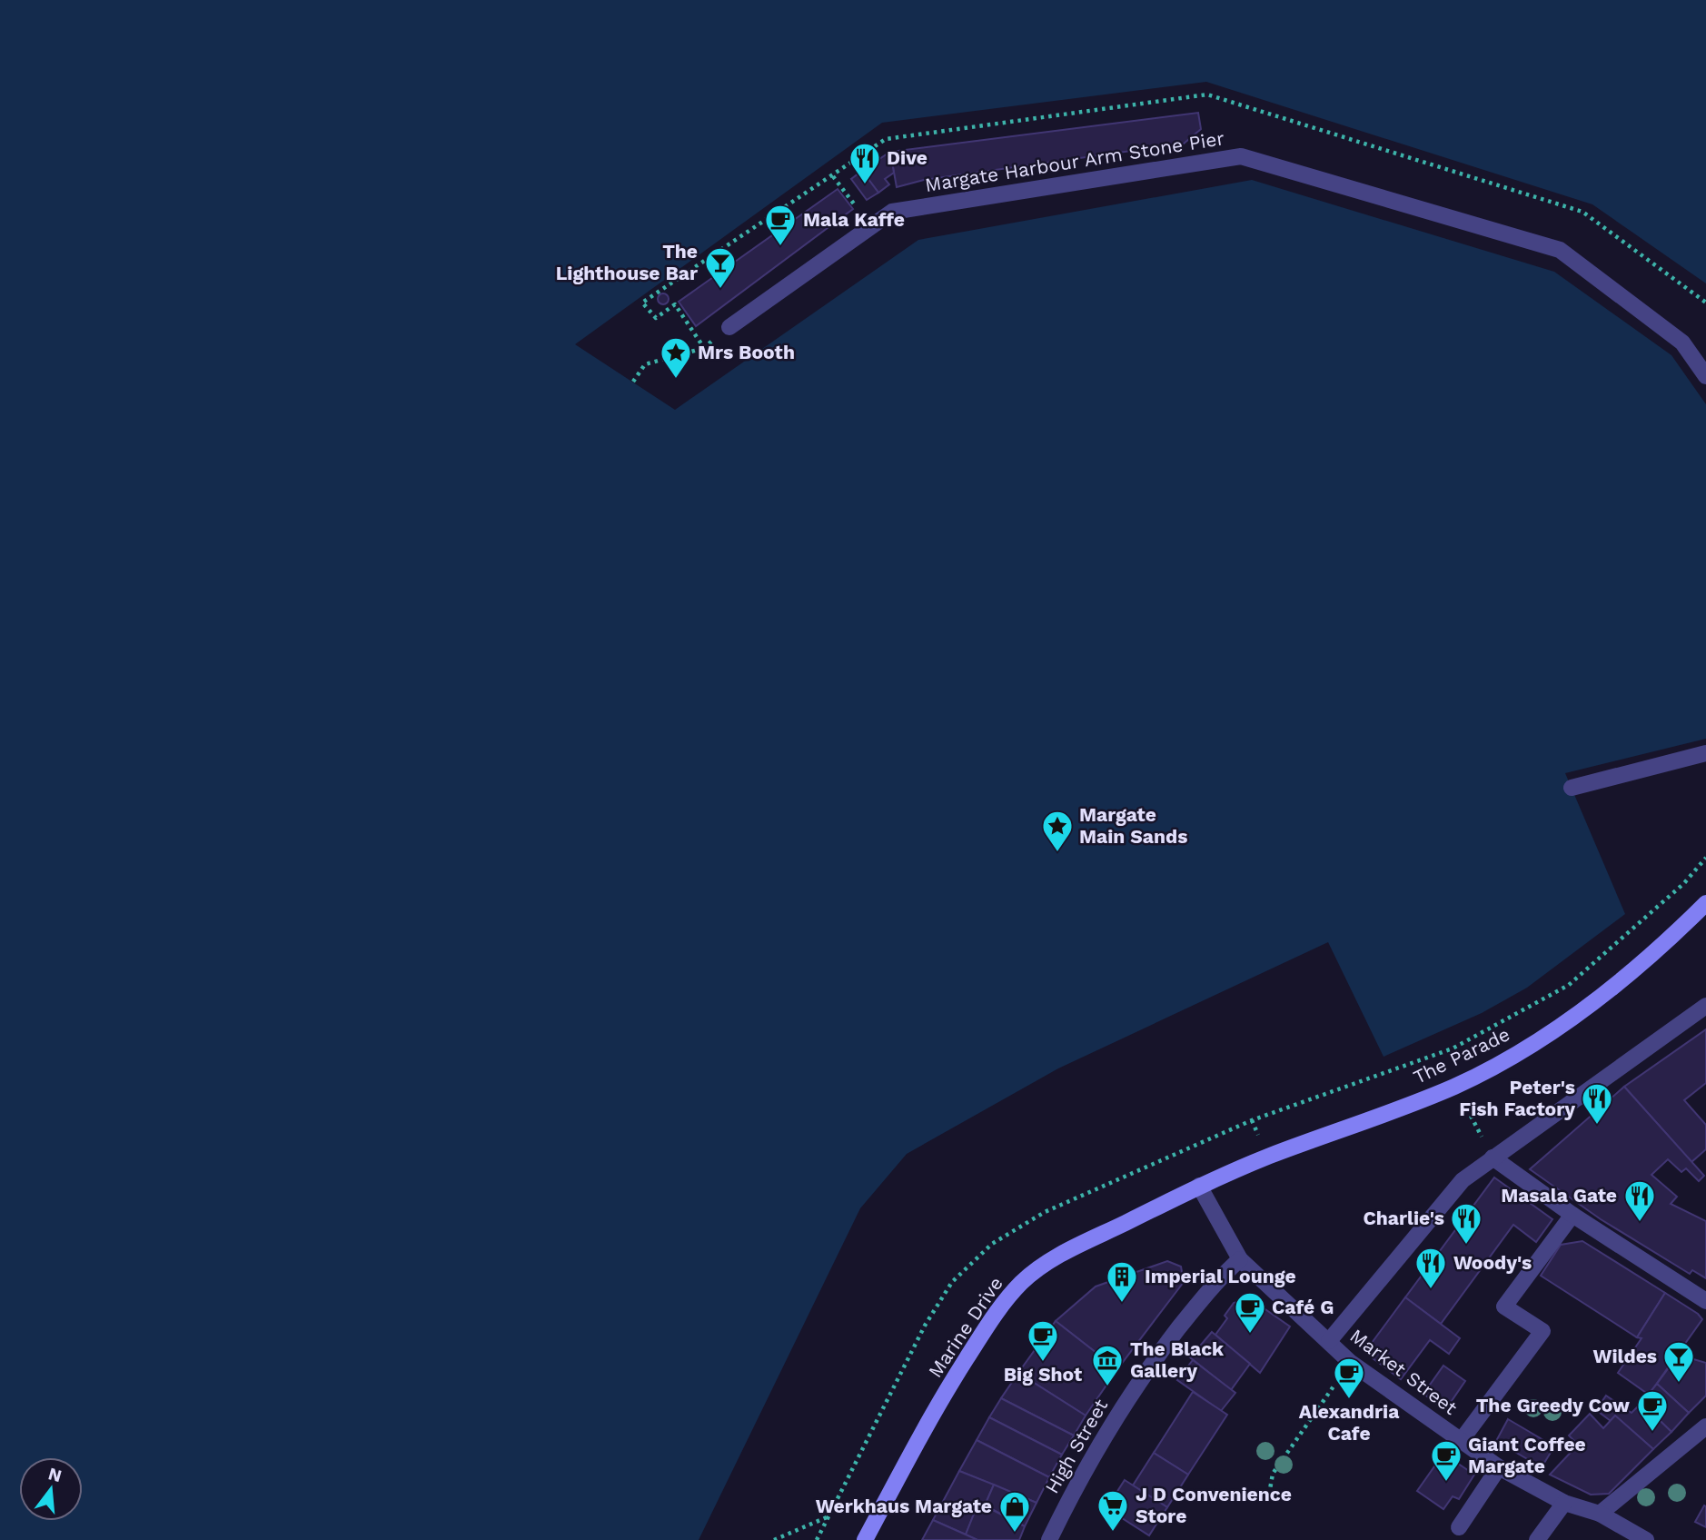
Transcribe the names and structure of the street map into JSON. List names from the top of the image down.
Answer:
{
  "streets": {
    "main road": ["The Parade", "Marine Drive"],
    "street": ["Margate Harbour Arm Stone Pier", "Market Street", "High Street"]
  },
  "crossings": [
    ["The Parade", "Marine Drive"],
    ["The Parade", "Market Street"],
    ["Marine Drive", "Market Street"],
    ["Market Street", "High Street"]
  ],
  "places": {
    "restaurant": [
      "Dive",
      "Peter's Fish Factory",
      "Masala Gate",
      "Charlie's",
      "Woody's"
    ],
    "cafe": [
      "Mala Kaffe",
      "Café G",
      "Big Shot",
      "Alexandria Cafe",
      "The Greedy Cow",
      "Giant Coffee Margate"
    ],
    "bar": ["The Lighthouse Bar", "Wildes"],
    "place": ["Mrs Booth", "Margate Main Sands"],
    "building": ["Imperial Lounge"],
    "museum": ["The Black Gallery"],
    "supermarket": ["J D Convenience Store"],
    "shop": ["Werkhaus Margate"]
  },
  "north": "top"
}
